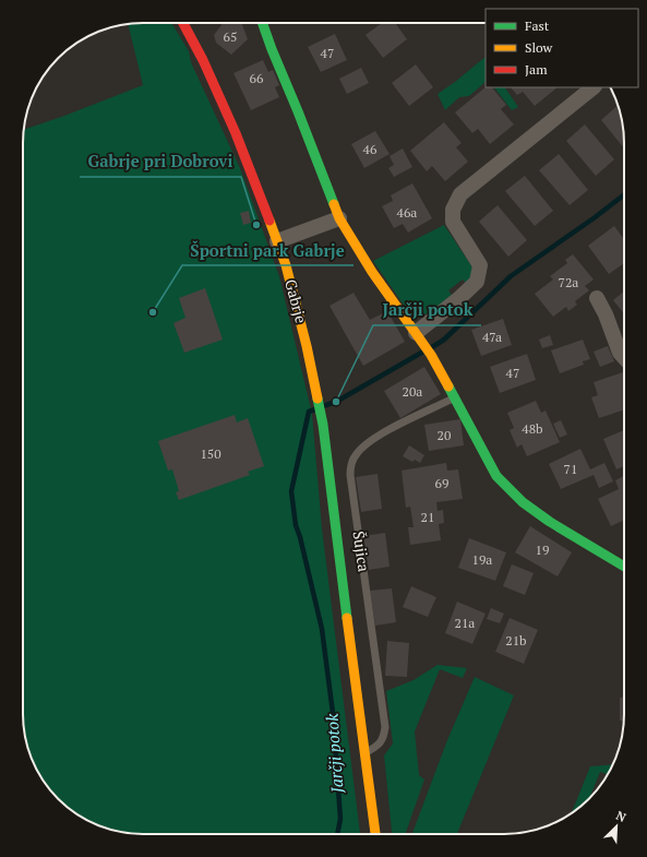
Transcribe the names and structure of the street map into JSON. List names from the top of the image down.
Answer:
{
  "streets": {
    "street": ["Gabrje", "Šujica"]
  },
  "crossings": [
    ["Gabrje", "Šujica"]
  ],
  "water": ["Jarčji potok"],
  "places": ["Gabrje pri Dobrovi", "Športni park Gabrje", "Jarčji potok"],
  "house_numbers": [
    "65",
    "47",
    "66",
    "46",
    "46a",
    "72a",
    "47a",
    "47",
    "20a",
    "48b",
    "20",
    "150",
    "71",
    "69",
    "21",
    "19",
    "19a",
    "21a",
    "21b"
  ],
  "legend": ["Fast", "Slow", "Jam"],
  "north": "top right"
}
